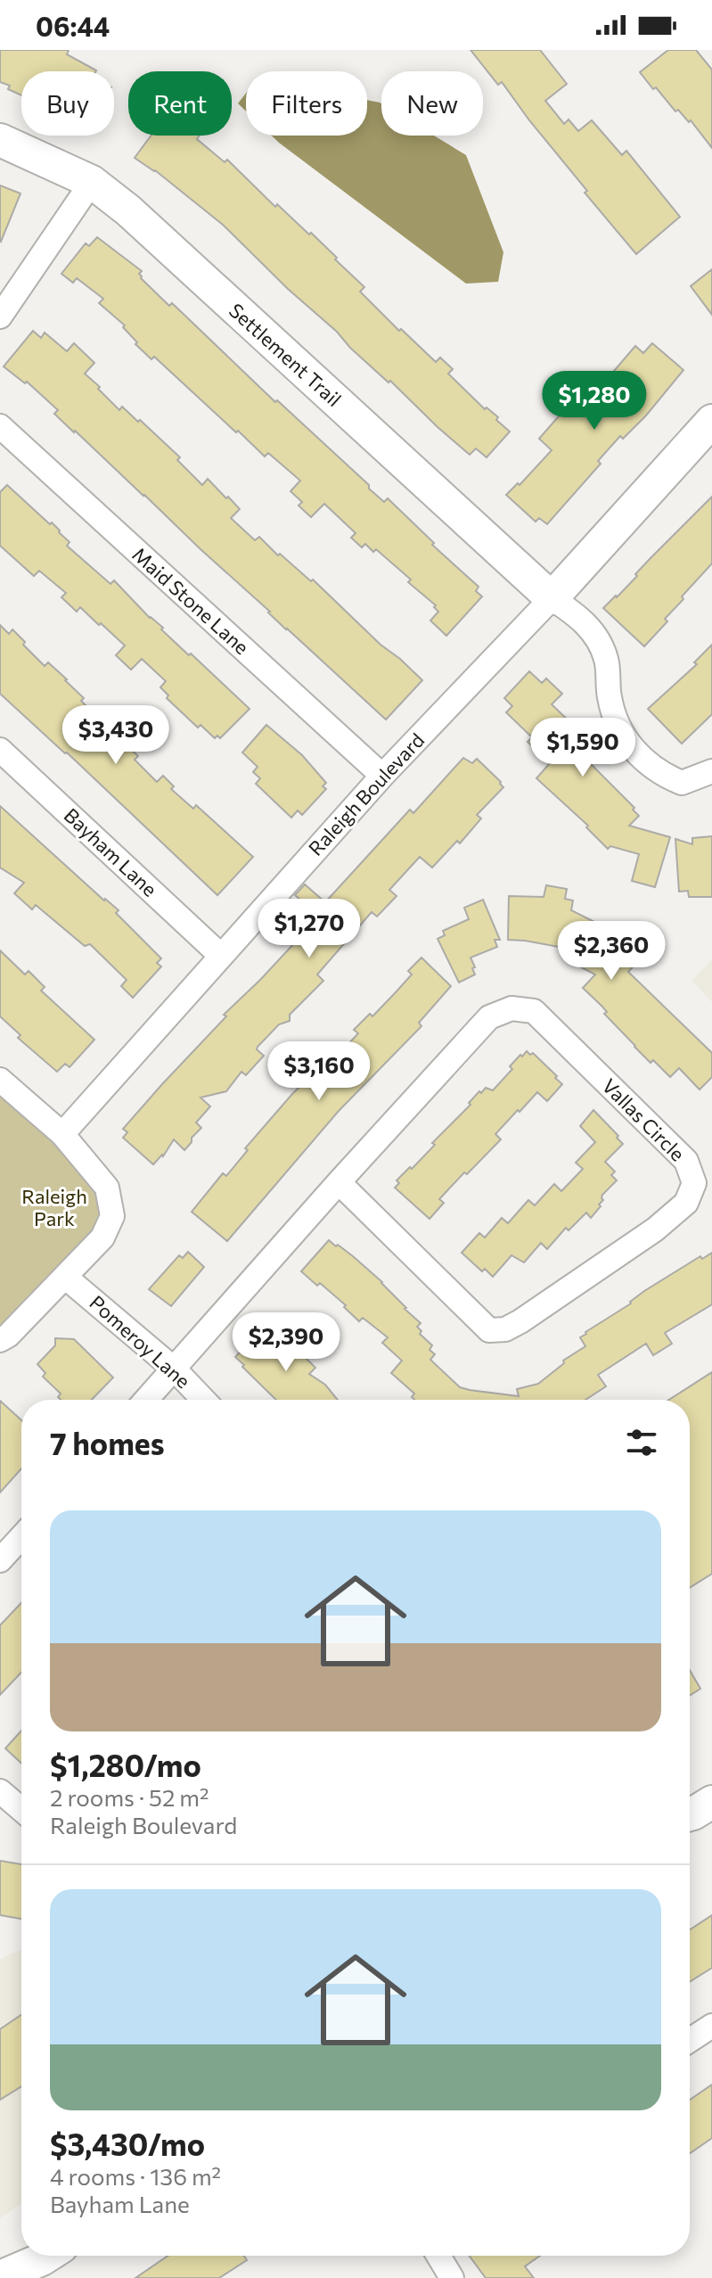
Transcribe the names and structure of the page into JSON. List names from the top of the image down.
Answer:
{
  "streets": {
    "street": [
      "Settlement Trail",
      "Maid Stone Lane",
      "Raleigh Boulevard",
      "Bayham Lane",
      "Vallas Circle",
      "Pomeroy Lane"
    ]
  },
  "crossings": [
    ["Settlement Trail", "Raleigh Boulevard"],
    ["Maid Stone Lane", "Raleigh Boulevard"],
    ["Raleigh Boulevard", "Bayham Lane"],
    ["Vallas Circle", "Pomeroy Lane"]
  ],
  "parks": ["Raleigh Park"],
  "page": {
    "status": "06:44",
    "chip": [
      "Buy",
      "Rent",
      "Filters",
      "New"
    ],
    "price": [
      "$1,280",
      "$3,430",
      "$1,590",
      "$1,270",
      "$2,360",
      "$3,160",
      "$2,390"
    ],
    "heading": "7 homes",
    "list": [
      {
        "name": "$1,280/mo",
        "note": "2 rooms · 52 m² · Raleigh Boulevard"
      },
      {
        "name": "$3,430/mo",
        "note": "4 rooms · 136 m² · Bayham Lane"
      }
    ]
  }
}
